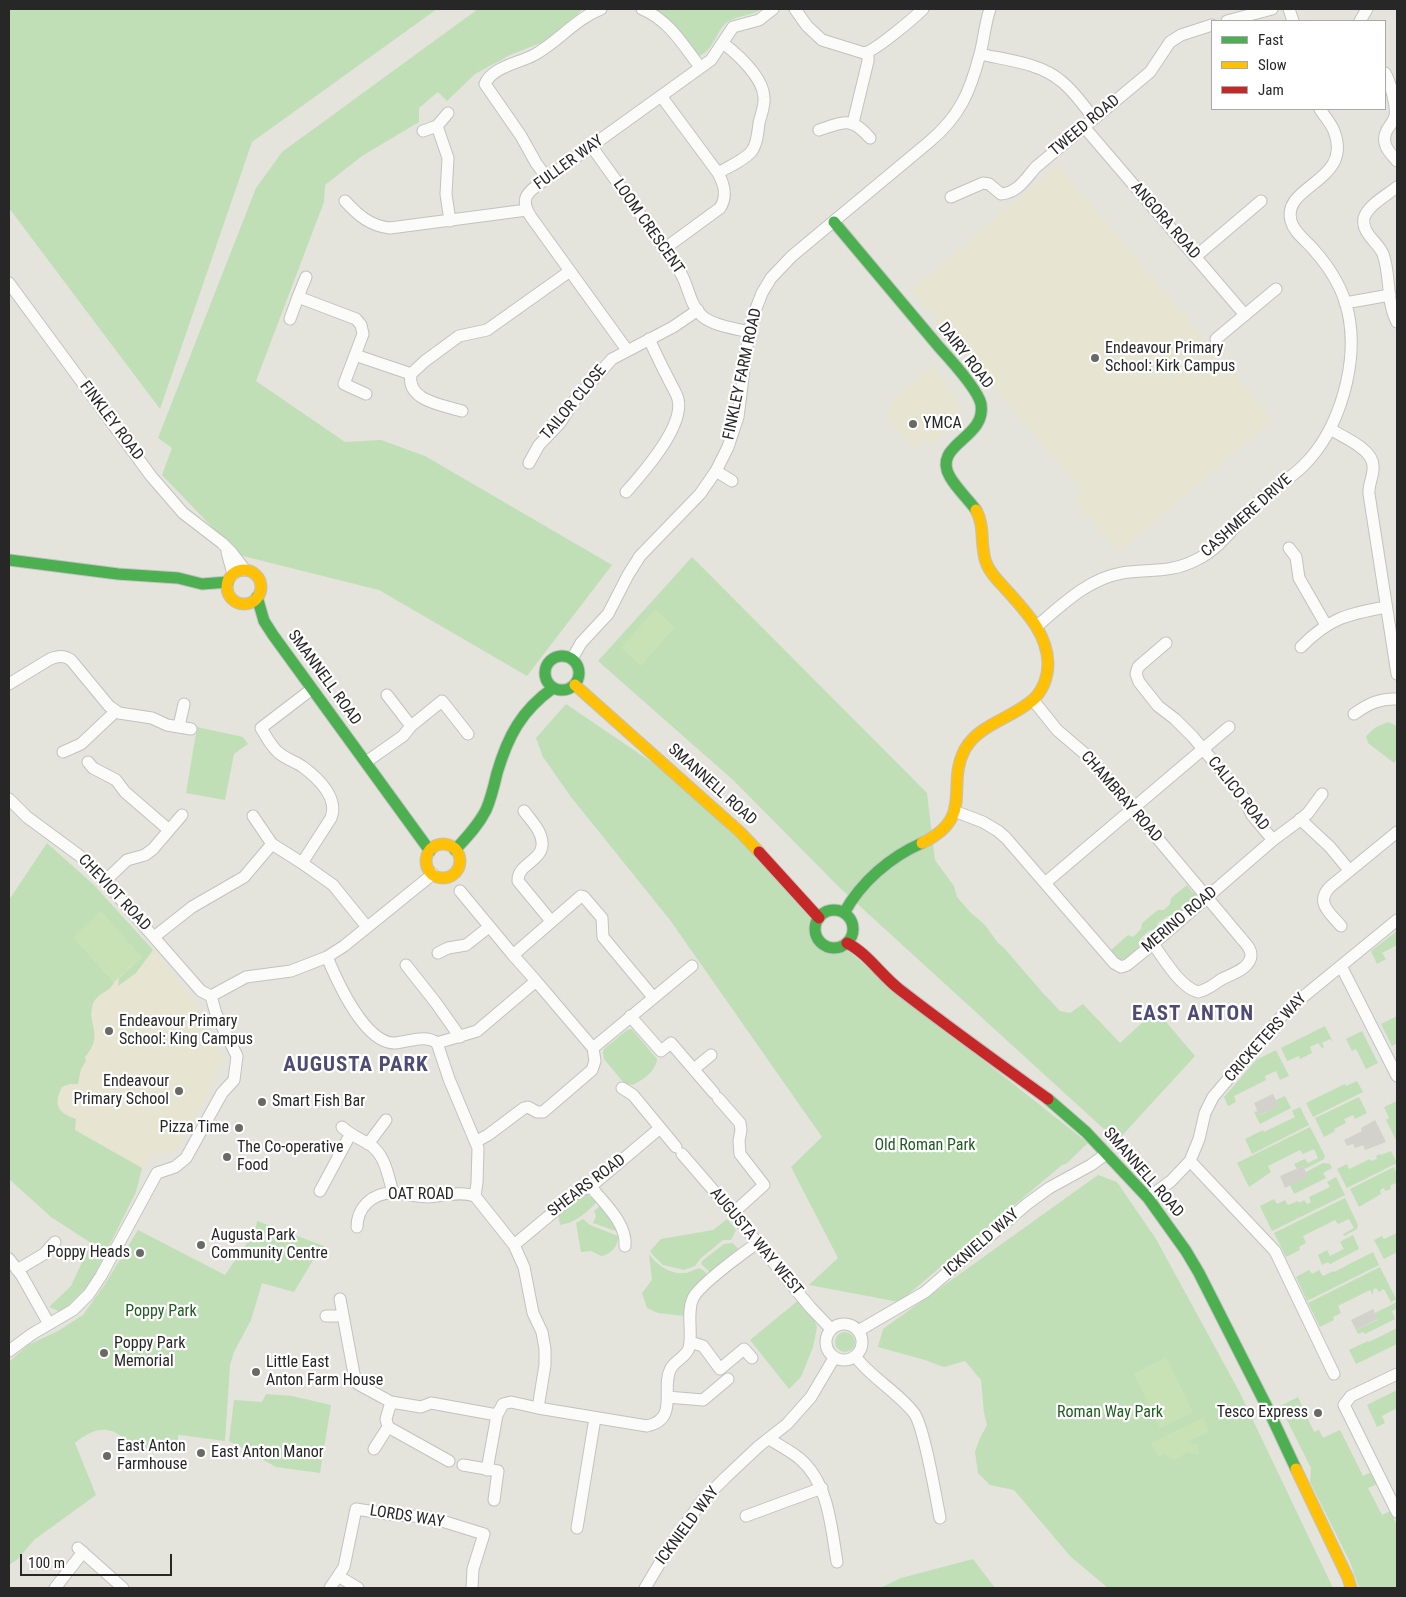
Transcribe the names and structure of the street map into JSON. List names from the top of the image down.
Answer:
{
  "streets": {
    "street": [
      "TWEED ROAD",
      "FULLER WAY",
      "ANGORA ROAD",
      "LOOM CRESCENT",
      "DAIRY ROAD",
      "FINKLEY FARM ROAD",
      "TAILOR CLOSE",
      "FINKLEY ROAD",
      "CASHMERE DRIVE",
      "SMANNELL ROAD",
      "CALICO ROAD",
      "CHAMBRAY ROAD",
      "CHEVIOT ROAD",
      "MERINO ROAD",
      "CRICKETERS WAY",
      "SHEARS ROAD",
      "OAT ROAD",
      "AUGUSTA WAY WEST",
      "ICKNIELD WAY",
      "LORDS WAY"
    ]
  },
  "crossings": [
    ["TWEED ROAD", "ANGORA ROAD"],
    ["FULLER WAY", "LOOM CRESCENT"],
    ["FULLER WAY", "TAILOR CLOSE"],
    ["DAIRY ROAD", "FINKLEY FARM ROAD"],
    ["DAIRY ROAD", "CASHMERE DRIVE"],
    ["DAIRY ROAD", "SMANNELL ROAD"],
    ["DAIRY ROAD", "CHAMBRAY ROAD"],
    ["DAIRY ROAD", "MERINO ROAD"],
    ["FINKLEY FARM ROAD", "SMANNELL ROAD"],
    ["FINKLEY ROAD", "SMANNELL ROAD"],
    ["SMANNELL ROAD", "CRICKETERS WAY"],
    ["SMANNELL ROAD", "ICKNIELD WAY"],
    ["CALICO ROAD", "CHAMBRAY ROAD"],
    ["CALICO ROAD", "MERINO ROAD"],
    ["CHAMBRAY ROAD", "MERINO ROAD"],
    ["SHEARS ROAD", "AUGUSTA WAY WEST"],
    ["AUGUSTA WAY WEST", "ICKNIELD WAY"]
  ],
  "districts": ["EAST ANTON", "AUGUSTA PARK"],
  "parks": ["Old Roman Park", "Poppy Park", "Roman Way Park"],
  "places": [
    "Endeavour Primary School: Kirk Campus",
    "YMCA",
    "Endeavour Primary School: King Campus",
    "Endeavour Primary School",
    "Smart Fish Bar",
    "Pizza Time",
    "The Co-operative Food",
    "Augusta Park Community Centre",
    "Poppy Heads",
    "Poppy Park Memorial",
    "Little East Anton Farm House",
    "Tesco Express",
    "East Anton Manor",
    "East Anton Farmhouse"
  ],
  "legend": ["Fast", "Slow", "Jam"],
  "scale_bar": "100 m"
}
